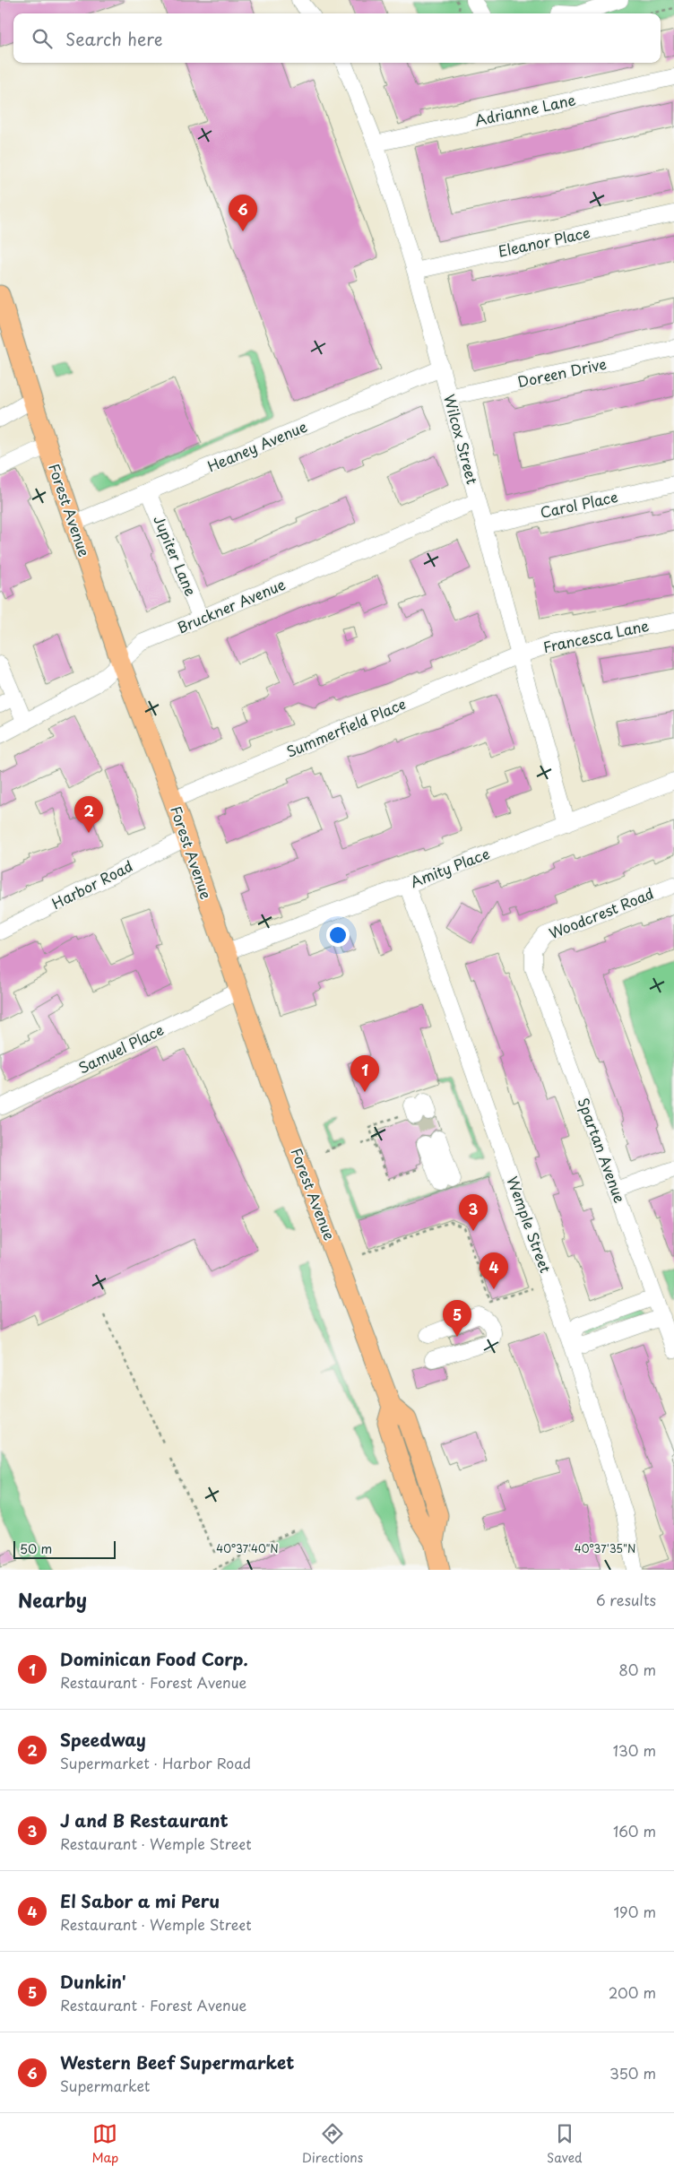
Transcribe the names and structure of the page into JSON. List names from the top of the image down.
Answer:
{
  "streets": {
    "main road": ["Forest Avenue"],
    "street": [
      "Adrianne Lane",
      "Eleanor Place",
      "Doreen Drive",
      "Wilcox Street",
      "Heaney Avenue",
      "Carol Place",
      "Jupiter Lane",
      "Bruckner Avenue",
      "Francesca Lane",
      "Summerfield Place",
      "Amity Place",
      "Harbor Road",
      "Woodcrest Road",
      "Samuel Place",
      "Spartan Avenue",
      "Wemple Street"
    ]
  },
  "crossings": [
    ["Adrianne Lane", "Wilcox Street"],
    ["Eleanor Place", "Wilcox Street"],
    ["Doreen Drive", "Wilcox Street"],
    ["Wilcox Street", "Heaney Avenue"],
    ["Wilcox Street", "Carol Place"],
    ["Wilcox Street", "Bruckner Avenue"],
    ["Wilcox Street", "Francesca Lane"],
    ["Wilcox Street", "Summerfield Place"],
    ["Wilcox Street", "Amity Place"],
    ["Heaney Avenue", "Forest Avenue"],
    ["Heaney Avenue", "Jupiter Lane"],
    ["Forest Avenue", "Bruckner Avenue"],
    ["Forest Avenue", "Summerfield Place"],
    ["Forest Avenue", "Amity Place"],
    ["Forest Avenue", "Harbor Road"],
    ["Forest Avenue", "Samuel Place"],
    ["Jupiter Lane", "Bruckner Avenue"],
    ["Francesca Lane", "Summerfield Place"],
    ["Amity Place", "Wemple Street"],
    ["Woodcrest Road", "Spartan Avenue"]
  ],
  "scale_bar": "50 m",
  "page": {
    "search": "Search here",
    "pins": [
      "6",
      "2",
      "1",
      "3",
      "4",
      "5"
    ],
    "scale": "50 m",
    "heading": ["Nearby", "6 results"],
    "list": [
      {
        "mark": "1",
        "name": "Dominican Food Corp.",
        "note": "Restaurant · Forest Avenue",
        "value": "80 m"
      },
      {
        "mark": "2",
        "name": "Speedway",
        "note": "Supermarket · Harbor Road",
        "value": "130 m"
      },
      {
        "mark": "3",
        "name": "J and B Restaurant",
        "note": "Restaurant · Wemple Street",
        "value": "160 m"
      },
      {
        "mark": "4",
        "name": "El Sabor a mi Peru",
        "note": "Restaurant · Wemple Street",
        "value": "190 m"
      },
      {
        "mark": "5",
        "name": "Dunkin'",
        "note": "Restaurant · Forest Avenue",
        "value": "200 m"
      },
      {
        "mark": "6",
        "name": "Western Beef Supermarket",
        "note": "Supermarket",
        "value": "350 m"
      }
    ],
    "nav": ["Map", "Directions", "Saved"]
  },
  "coordinates": ["40°37'40\"N", "40°37'35\"N"]
}
